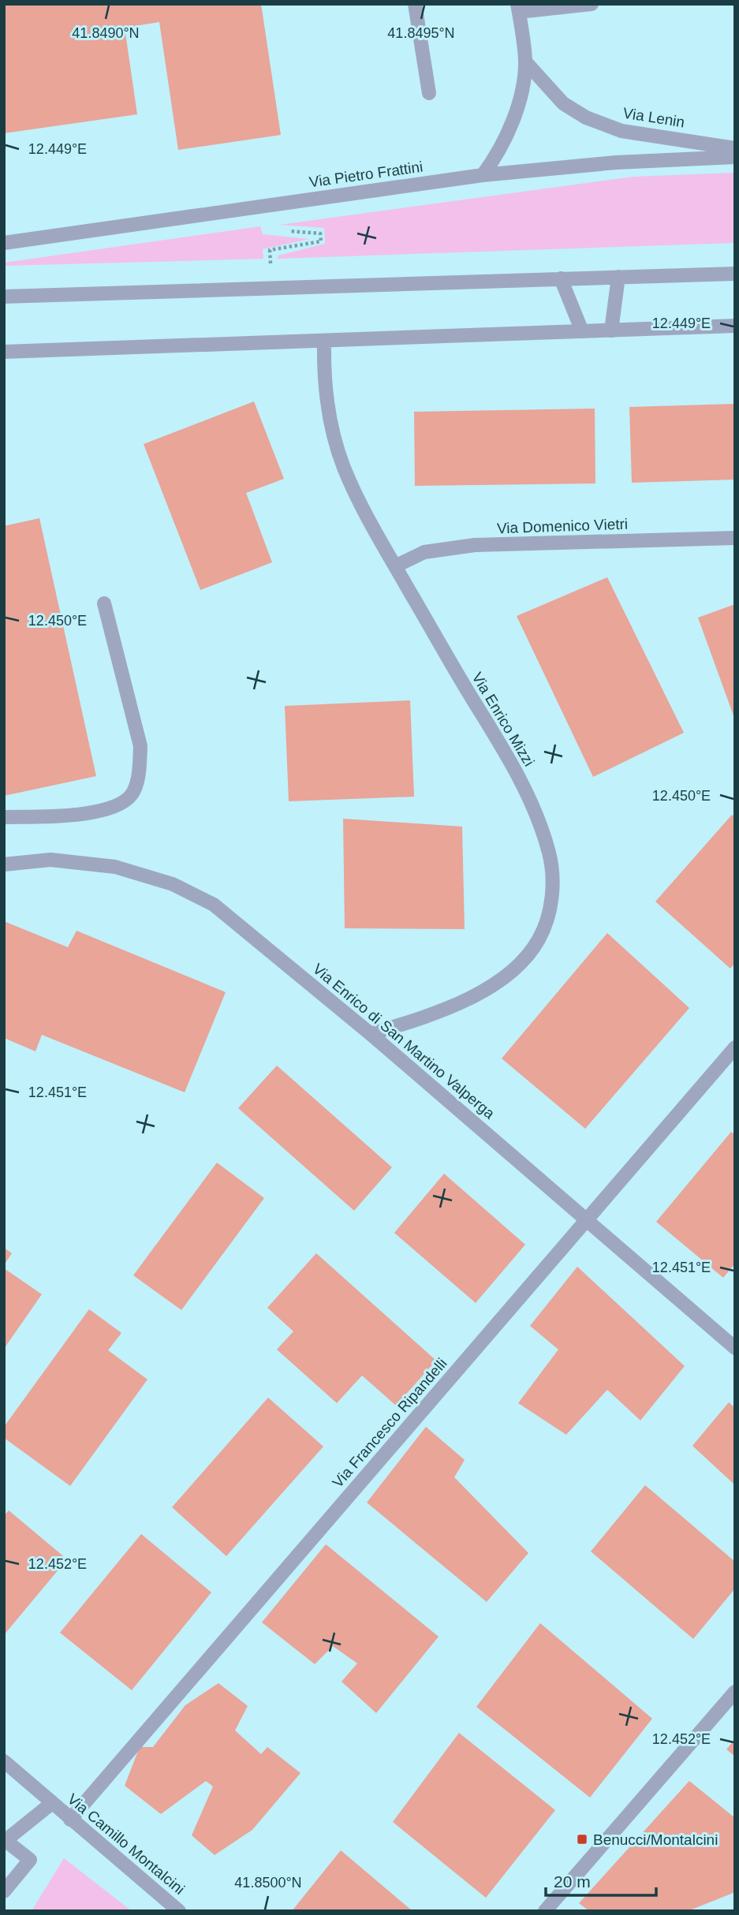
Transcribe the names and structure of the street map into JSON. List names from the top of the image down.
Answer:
{
  "streets": {
    "street": [
      "Via Lenin",
      "Via Pietro Frattini",
      "Via Domenico Vietri",
      "Via Enrico Mizzi",
      "Via Enrico di San Martino Valperga",
      "Via Francesco Ripandelli",
      "Via Camillo Montalcini"
    ]
  },
  "crossings": [
    ["Via Domenico Vietri", "Via Enrico Mizzi"],
    ["Via Enrico Mizzi", "Via Enrico di San Martino Valperga"],
    ["Via Enrico di San Martino Valperga", "Via Francesco Ripandelli"],
    ["Via Francesco Ripandelli", "Via Camillo Montalcini"]
  ],
  "places": {
    "transit": ["Benucci/Montalcini"]
  },
  "scale_bar": "20 m",
  "coordinates": [
    "41.8495°N",
    "41.8490°N",
    "12.449°E",
    "12.450°E",
    "12.451°E",
    "12.452°E",
    "41.8500°N"
  ]
}
